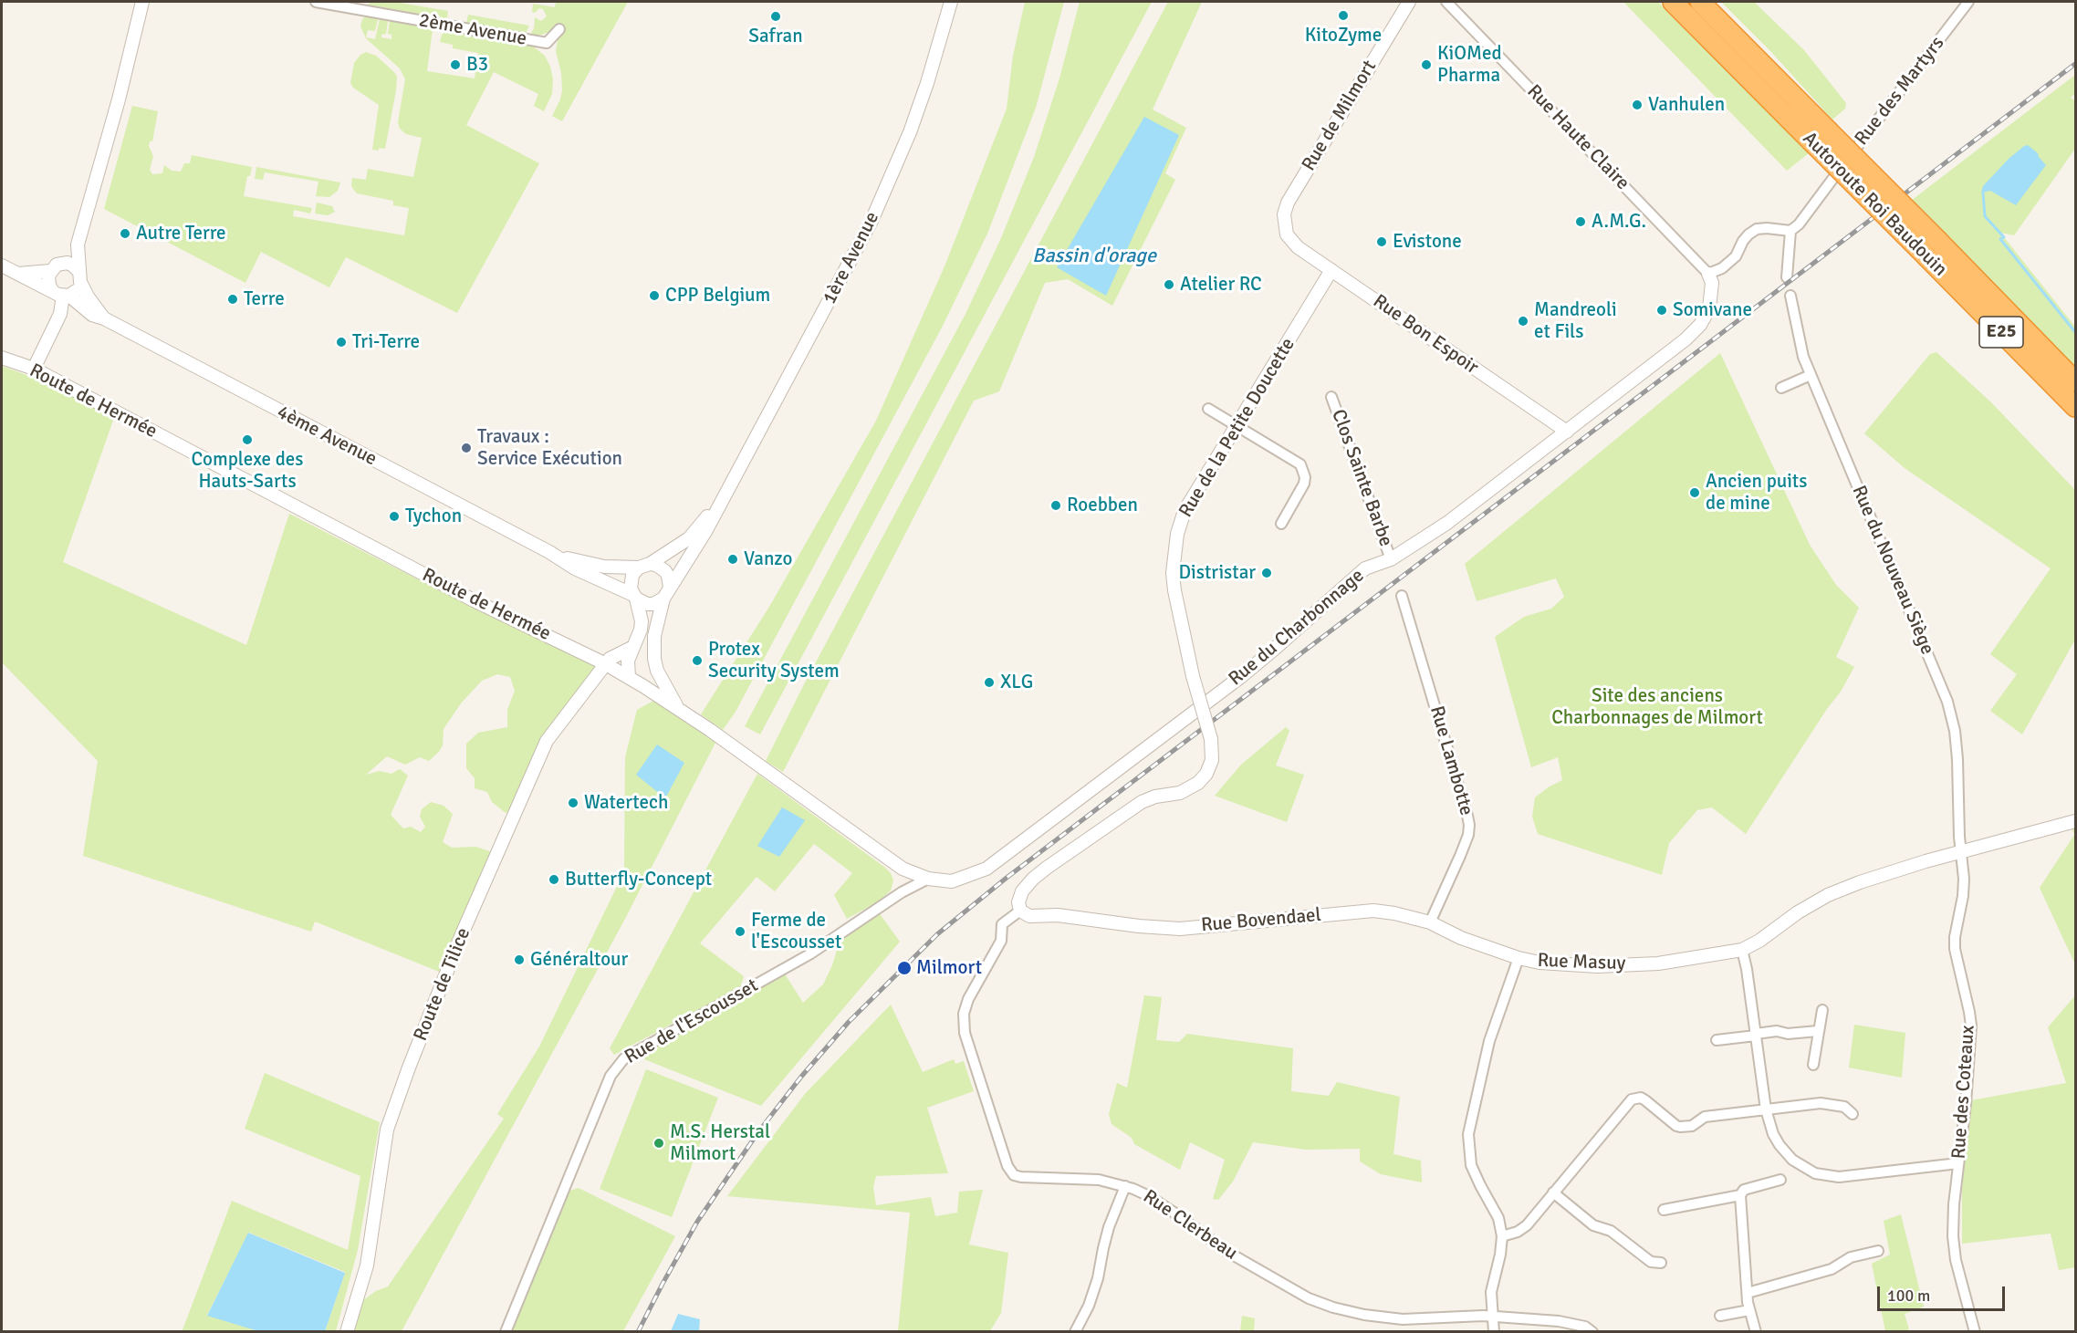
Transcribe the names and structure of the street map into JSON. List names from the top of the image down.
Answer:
{
  "streets": {
    "highway": ["Autoroute Roi Baudouin", "E25"],
    "street": [
      "2ème Avenue",
      "Rue des Martyrs",
      "Rue de Milmort",
      "Rue Haute Claire",
      "1ère Avenue",
      "Rue Bon Espoir",
      "Route de Hermée",
      "Rue de la Petite Doucette",
      "4ème Avenue",
      "Clos Sainte Barbe",
      "Rue du Nouveau Siège",
      "Rue du Charbonnage",
      "Rue Lambotte",
      "Rue Bovendael",
      "Rue Masuy",
      "Route de Tilice",
      "Rue de l'Escousset",
      "Rue des Coteaux",
      "Rue Clerbeau"
    ]
  },
  "crossings": [
    ["Rue de Milmort", "Rue Bon Espoir"],
    ["Rue Haute Claire", "Rue du Charbonnage"],
    ["1ère Avenue", "Route de Hermée"],
    ["1ère Avenue", "4ème Avenue"],
    ["Rue Bon Espoir", "Rue de la Petite Doucette"],
    ["Rue Bon Espoir", "Rue du Charbonnage"],
    ["Route de Hermée", "Rue du Charbonnage"],
    ["Route de Hermée", "Route de Tilice"],
    ["Route de Hermée", "Rue de l'Escousset"],
    ["Rue de la Petite Doucette", "Rue Bovendael"],
    ["Rue de la Petite Doucette", "Rue Clerbeau"],
    ["Clos Sainte Barbe", "Rue du Charbonnage"],
    ["Rue du Nouveau Siège", "Rue Masuy"],
    ["Rue du Nouveau Siège", "Rue des Coteaux"],
    ["Rue Lambotte", "Rue Bovendael"],
    ["Rue Bovendael", "Rue Masuy"],
    ["Rue Bovendael", "Rue Clerbeau"],
    ["Rue Masuy", "Rue des Coteaux"],
    ["Rue Masuy", "Rue Clerbeau"]
  ],
  "water": ["Bassin d'orage"],
  "parks": ["Site des anciens Charbonnages de Milmort"],
  "places": [
    "KitoZyme",
    "Safran",
    "B3",
    "KiOMed Pharma",
    "Vanhulen",
    "A.M.G.",
    "Autre Terre",
    "Evistone",
    "Atelier RC",
    "CPP Belgium",
    "Terre",
    "Somivane",
    "Mandreoli et Fils",
    "Tri-Terre",
    "Complexe des Hauts-Sarts",
    "Travaux : Service Exécution",
    "Ancien puits de mine",
    "Roebben",
    "Tychon",
    "Vanzo",
    "Distristar",
    "Protex Security System",
    "XLG",
    "Watertech",
    "Butterfly-Concept",
    "Ferme de l'Escousset",
    "Généraltour",
    "Milmort",
    "M.S. Herstal Milmort"
  ],
  "scale_bar": "100 m"
}
